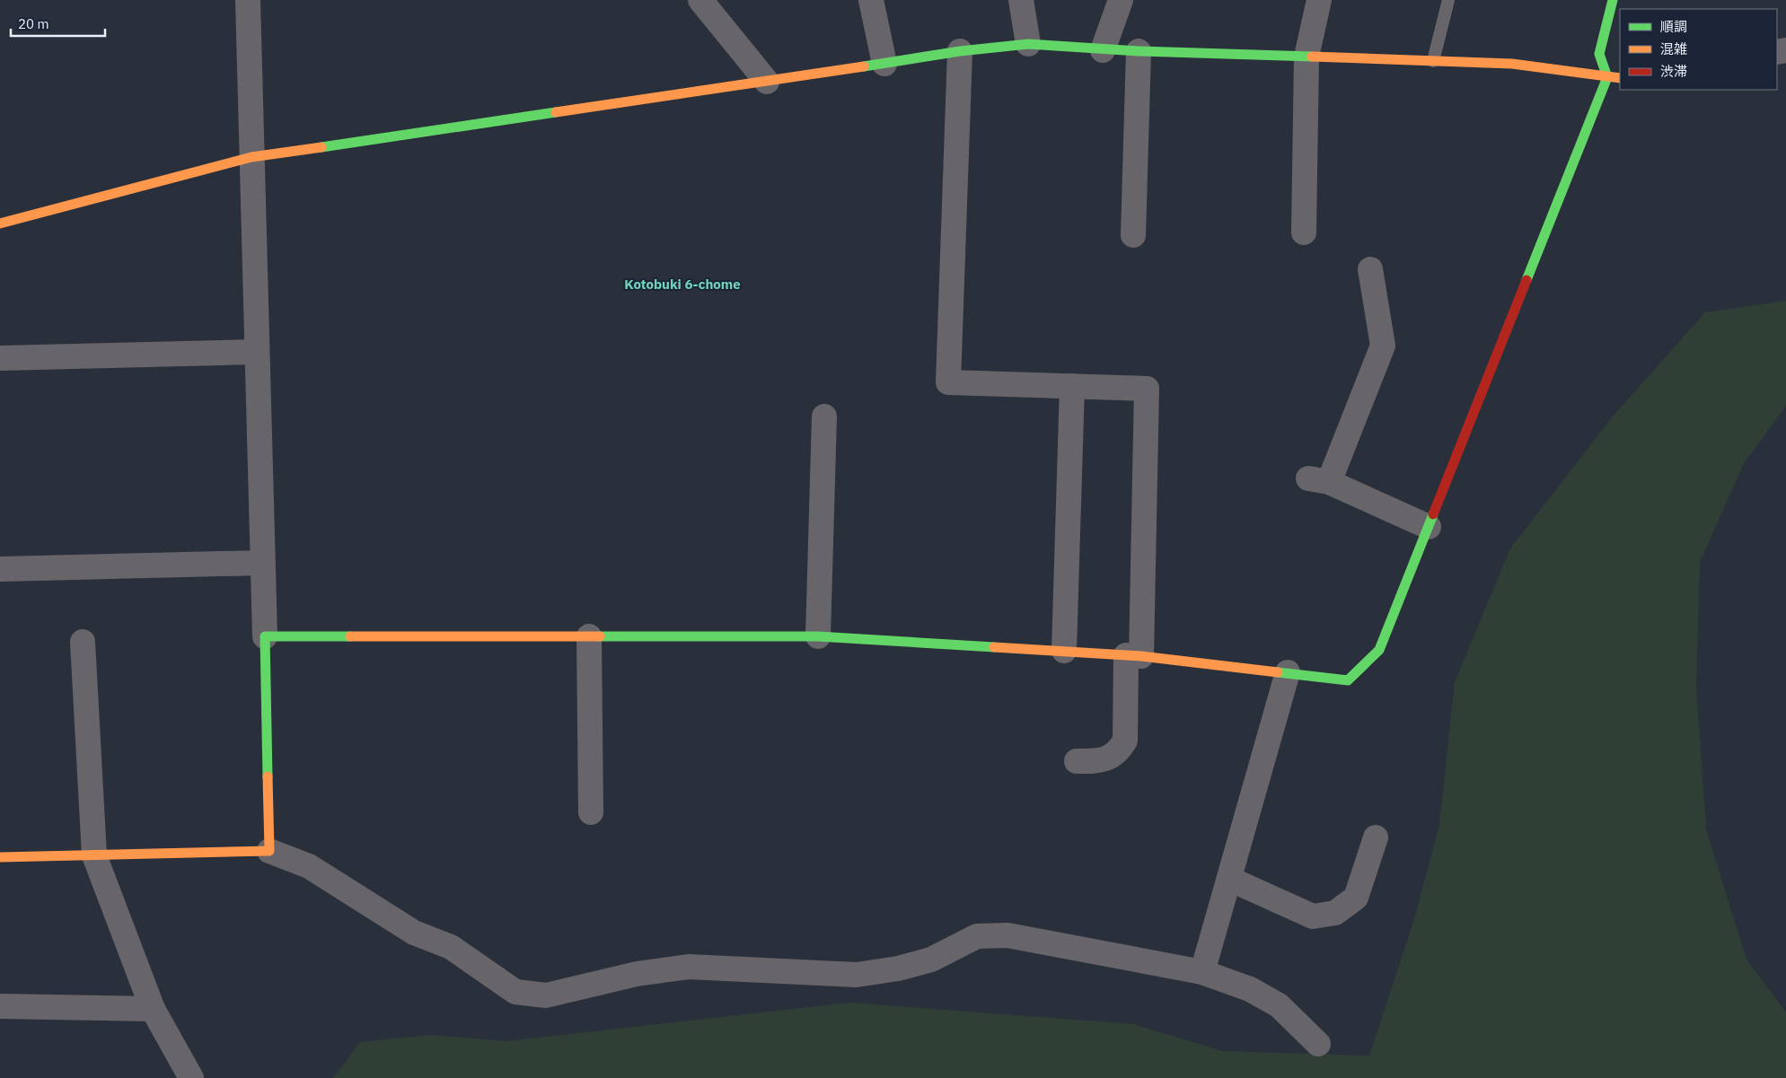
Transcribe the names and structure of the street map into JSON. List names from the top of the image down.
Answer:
{
  "districts": ["Kotobuki 6-chome"],
  "legend": ["順調", "混雑", "渋滞"],
  "scale_bar": "20 m"
}
